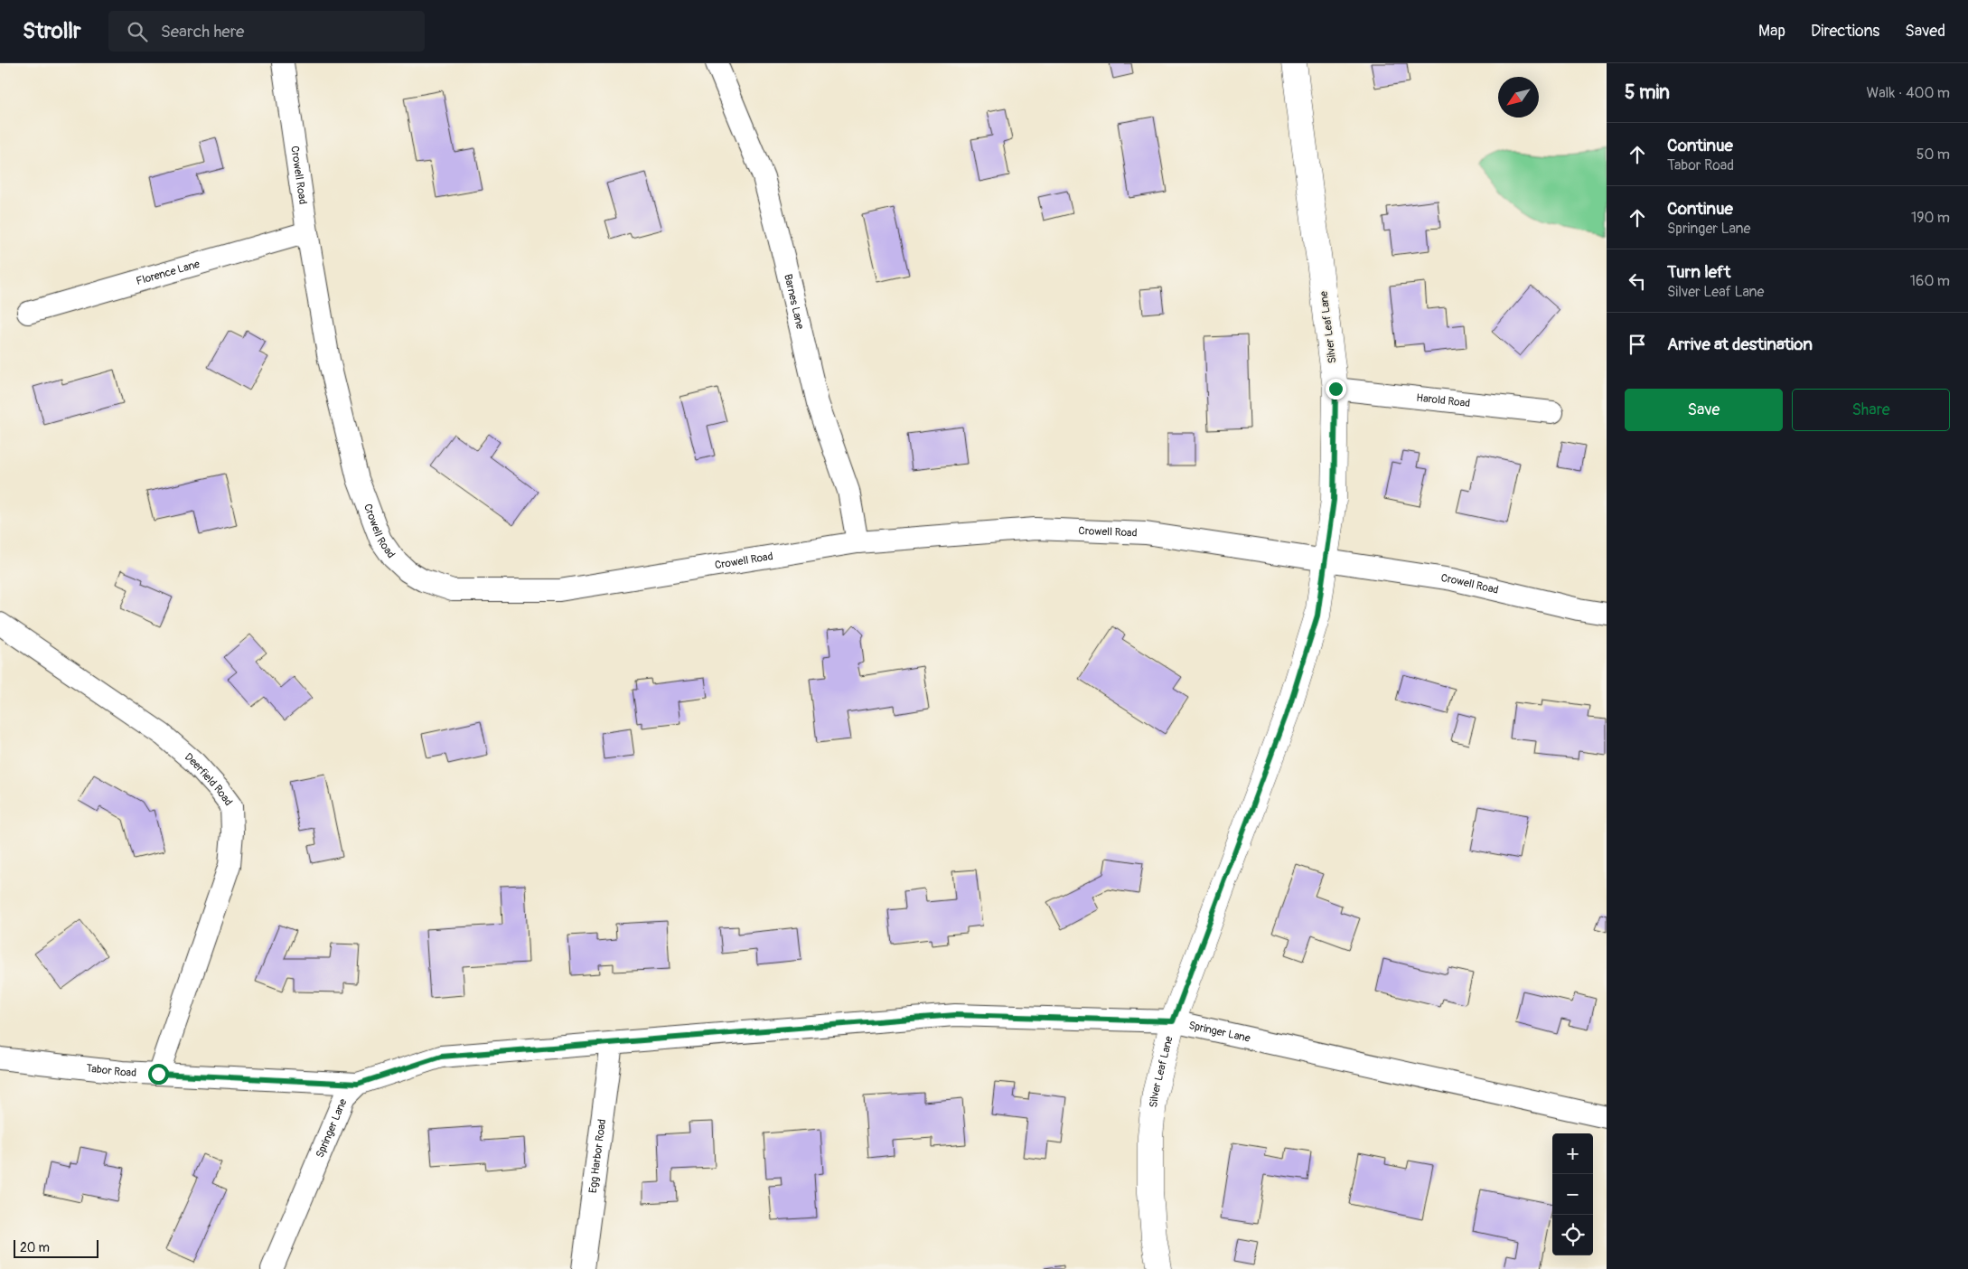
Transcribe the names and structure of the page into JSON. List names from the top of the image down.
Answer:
{
  "streets": {
    "street": [
      "Crowell Road",
      "Florence Lane",
      "Barnes Lane",
      "Silver Leaf Lane",
      "Harold Road",
      "Deerfield Road",
      "Springer Lane",
      "Tabor Road",
      "Egg Harbor Road"
    ]
  },
  "crossings": [
    ["Crowell Road", "Florence Lane"],
    ["Crowell Road", "Barnes Lane"],
    ["Crowell Road", "Silver Leaf Lane"],
    ["Silver Leaf Lane", "Harold Road"],
    ["Silver Leaf Lane", "Springer Lane"],
    ["Deerfield Road", "Tabor Road"],
    ["Springer Lane", "Tabor Road"],
    ["Springer Lane", "Egg Harbor Road"]
  ],
  "scale_bar": "20 m",
  "north": "bottom left",
  "page": {
    "header": "Strollr",
    "search": "Search here",
    "nav": ["Map", "Directions", "Saved"],
    "heading": ["5 min", "Walk · 400 m"],
    "list": [
      ["Continue", "Tabor Road", "50 m"],
      ["Continue", "Springer Lane", "190 m"],
      ["Turn left", "Silver Leaf Lane", "160 m"],
      "Arrive at destination"
    ],
    "buttons": ["Save", "Share"],
    "map_buttons": ["+", "−"],
    "scale": "20 m"
  }
}
